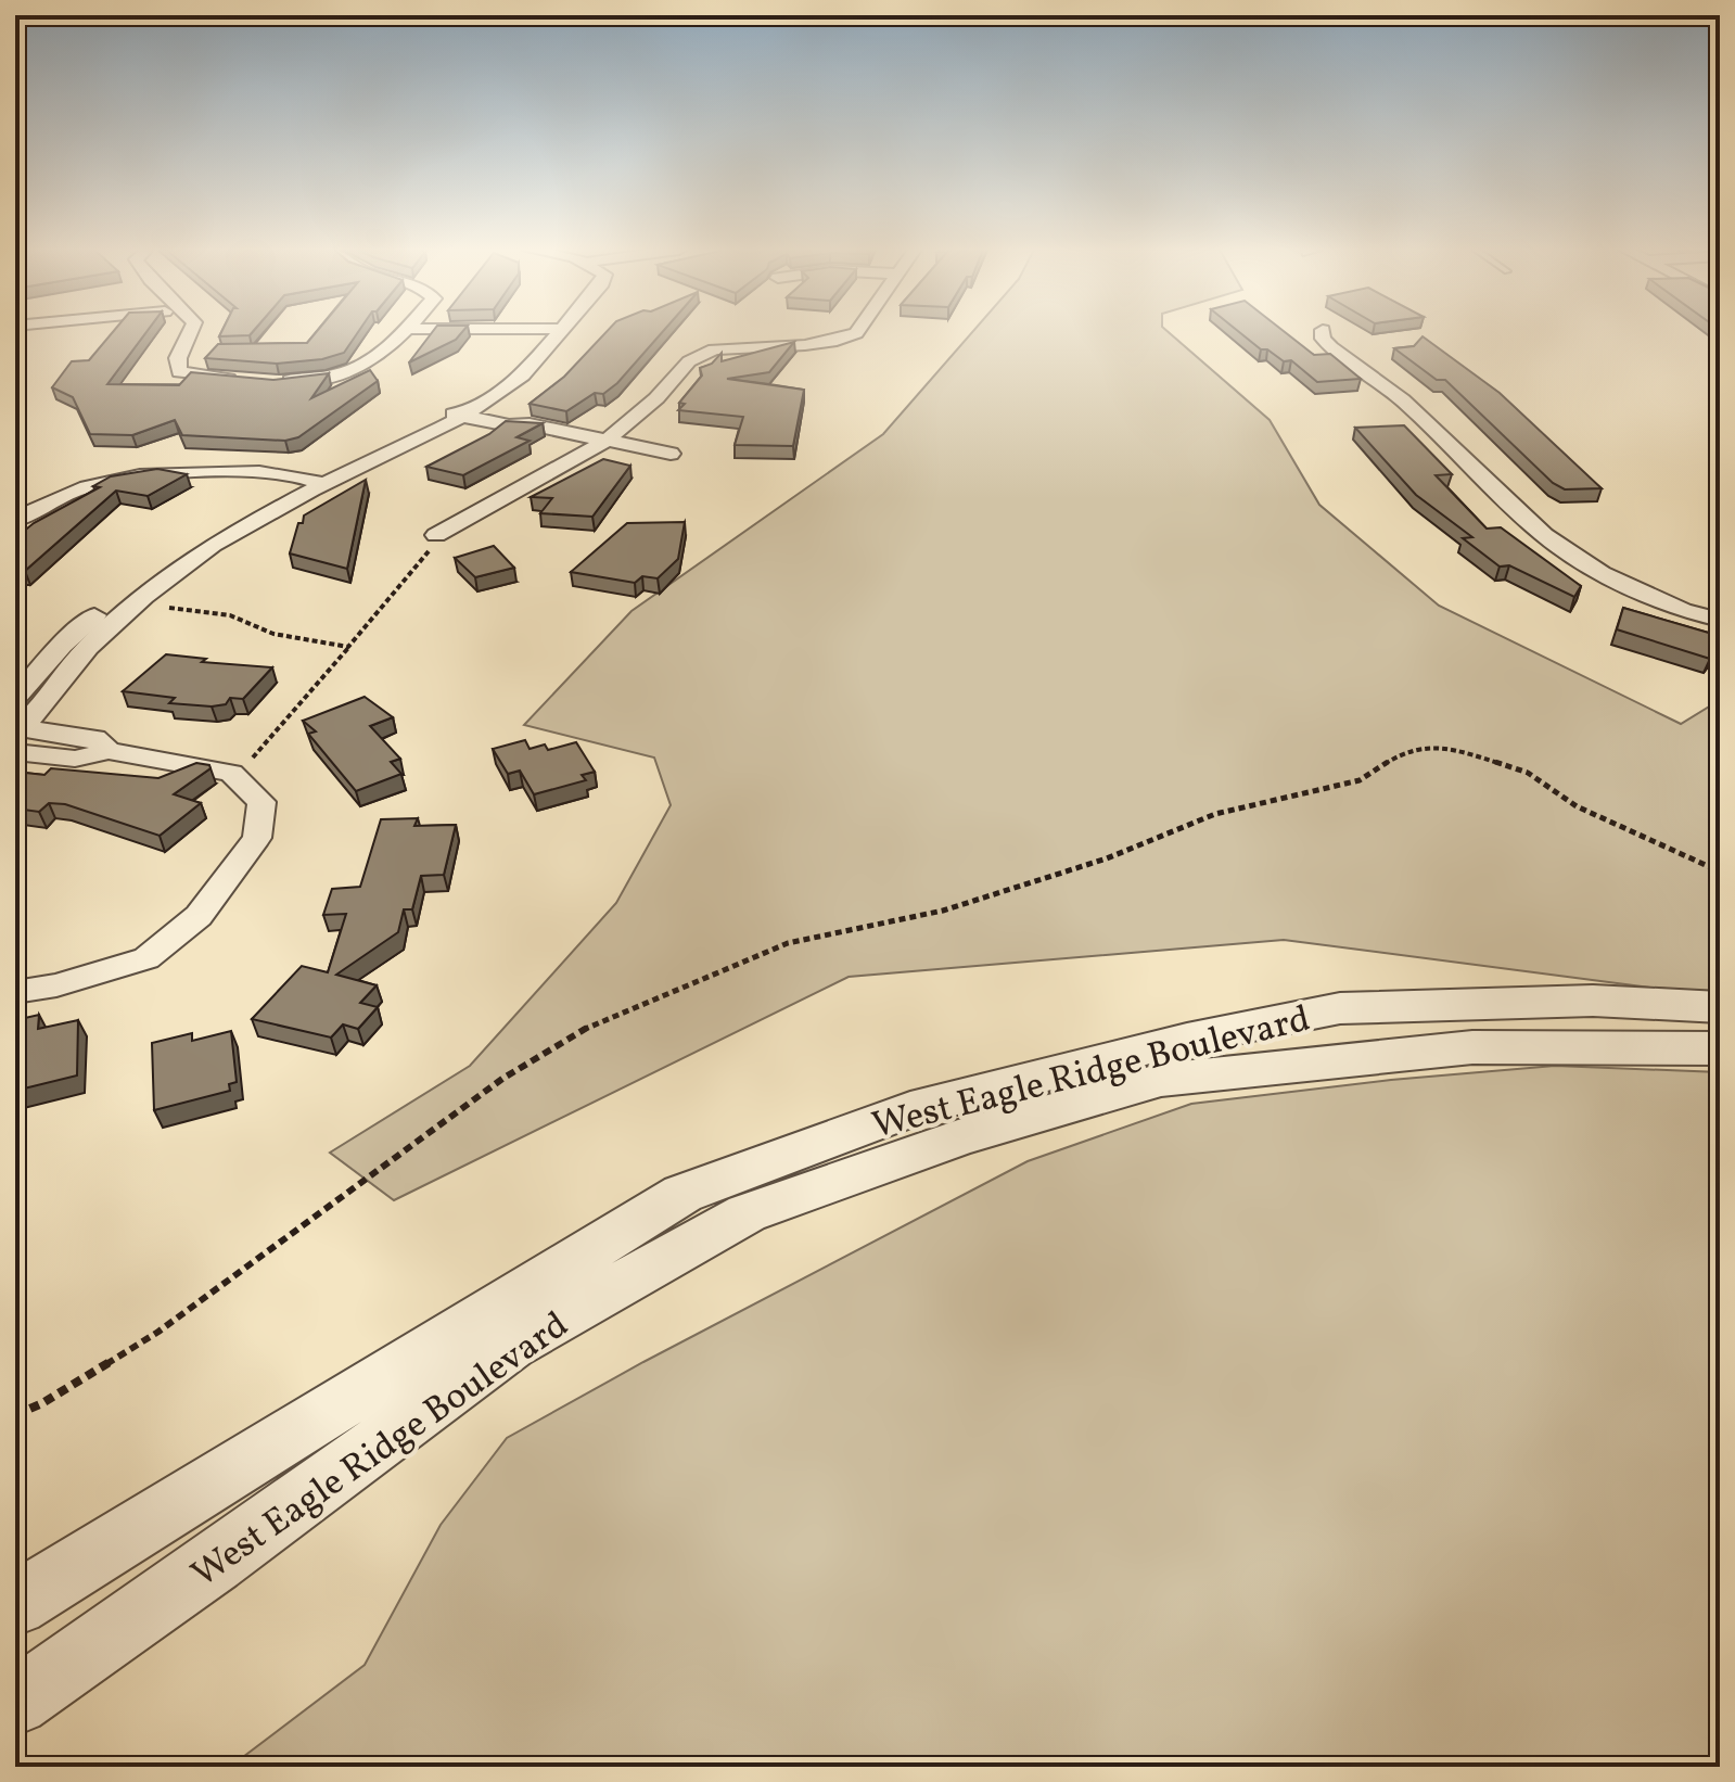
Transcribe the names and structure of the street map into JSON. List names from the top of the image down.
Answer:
{
  "streets": {
    "street": ["West Eagle Ridge Boulevard"]
  }
}
